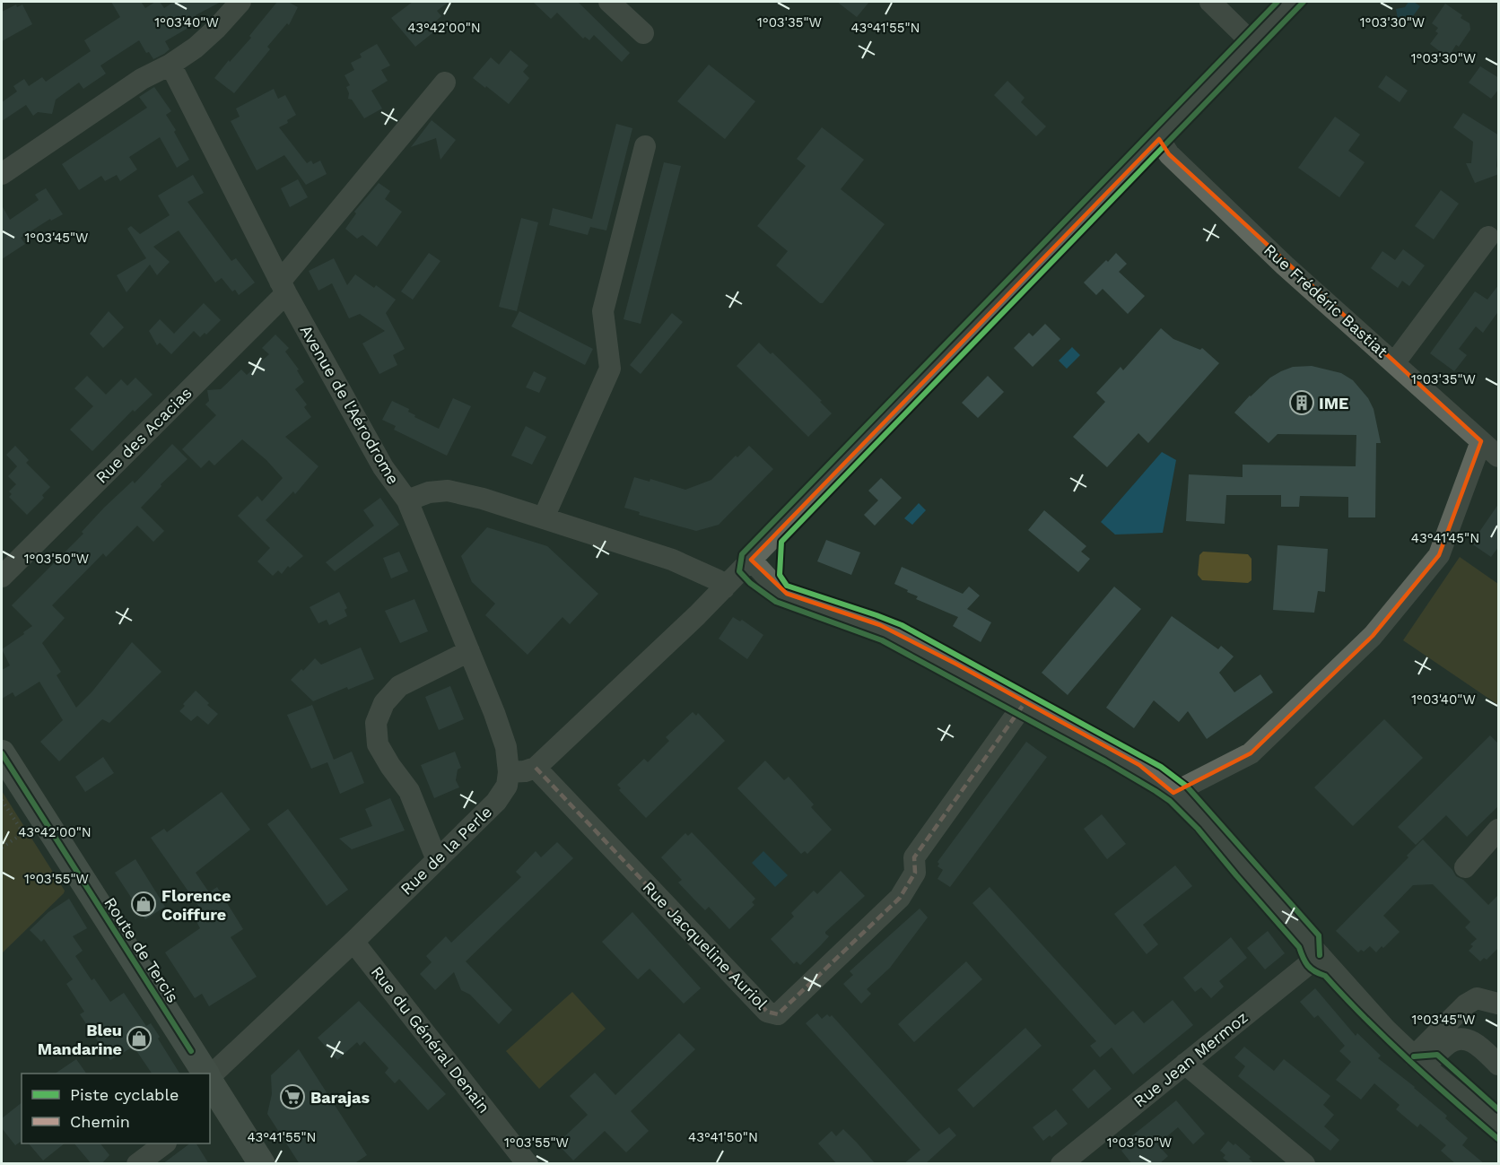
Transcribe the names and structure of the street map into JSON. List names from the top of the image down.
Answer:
{
  "streets": {
    "main road": ["Route de Tercis"],
    "street": [
      "Rue Frédéric Bastiat",
      "Avenue de l'Aérodrome",
      "Rue des Acacias",
      "Rue de la Perle",
      "Rue Jacqueline Auriol",
      "Rue du Général Denain",
      "Rue Jean Mermoz"
    ]
  },
  "crossings": [
    ["Avenue de l'Aérodrome", "Rue des Acacias"],
    ["Avenue de l'Aérodrome", "Rue de la Perle"],
    ["Rue de la Perle", "Route de Tercis"],
    ["Rue de la Perle", "Rue du Général Denain"]
  ],
  "places": {
    "building": ["IME"],
    "shop": ["Florence Coiffure", "Bleu Mandarine"],
    "supermarket": ["Barajas"]
  },
  "legend": ["Piste cyclable", "Chemin"],
  "coordinates": [
    "1°03'40\"W",
    "1°03'35\"W",
    "1°03'30\"W",
    "43°41'55\"N",
    "43°42'00\"N",
    "1°03'45\"W",
    "43°41'45\"N",
    "1°03'50\"W",
    "1°03'55\"W",
    "43°41'50\"N"
  ]
}
